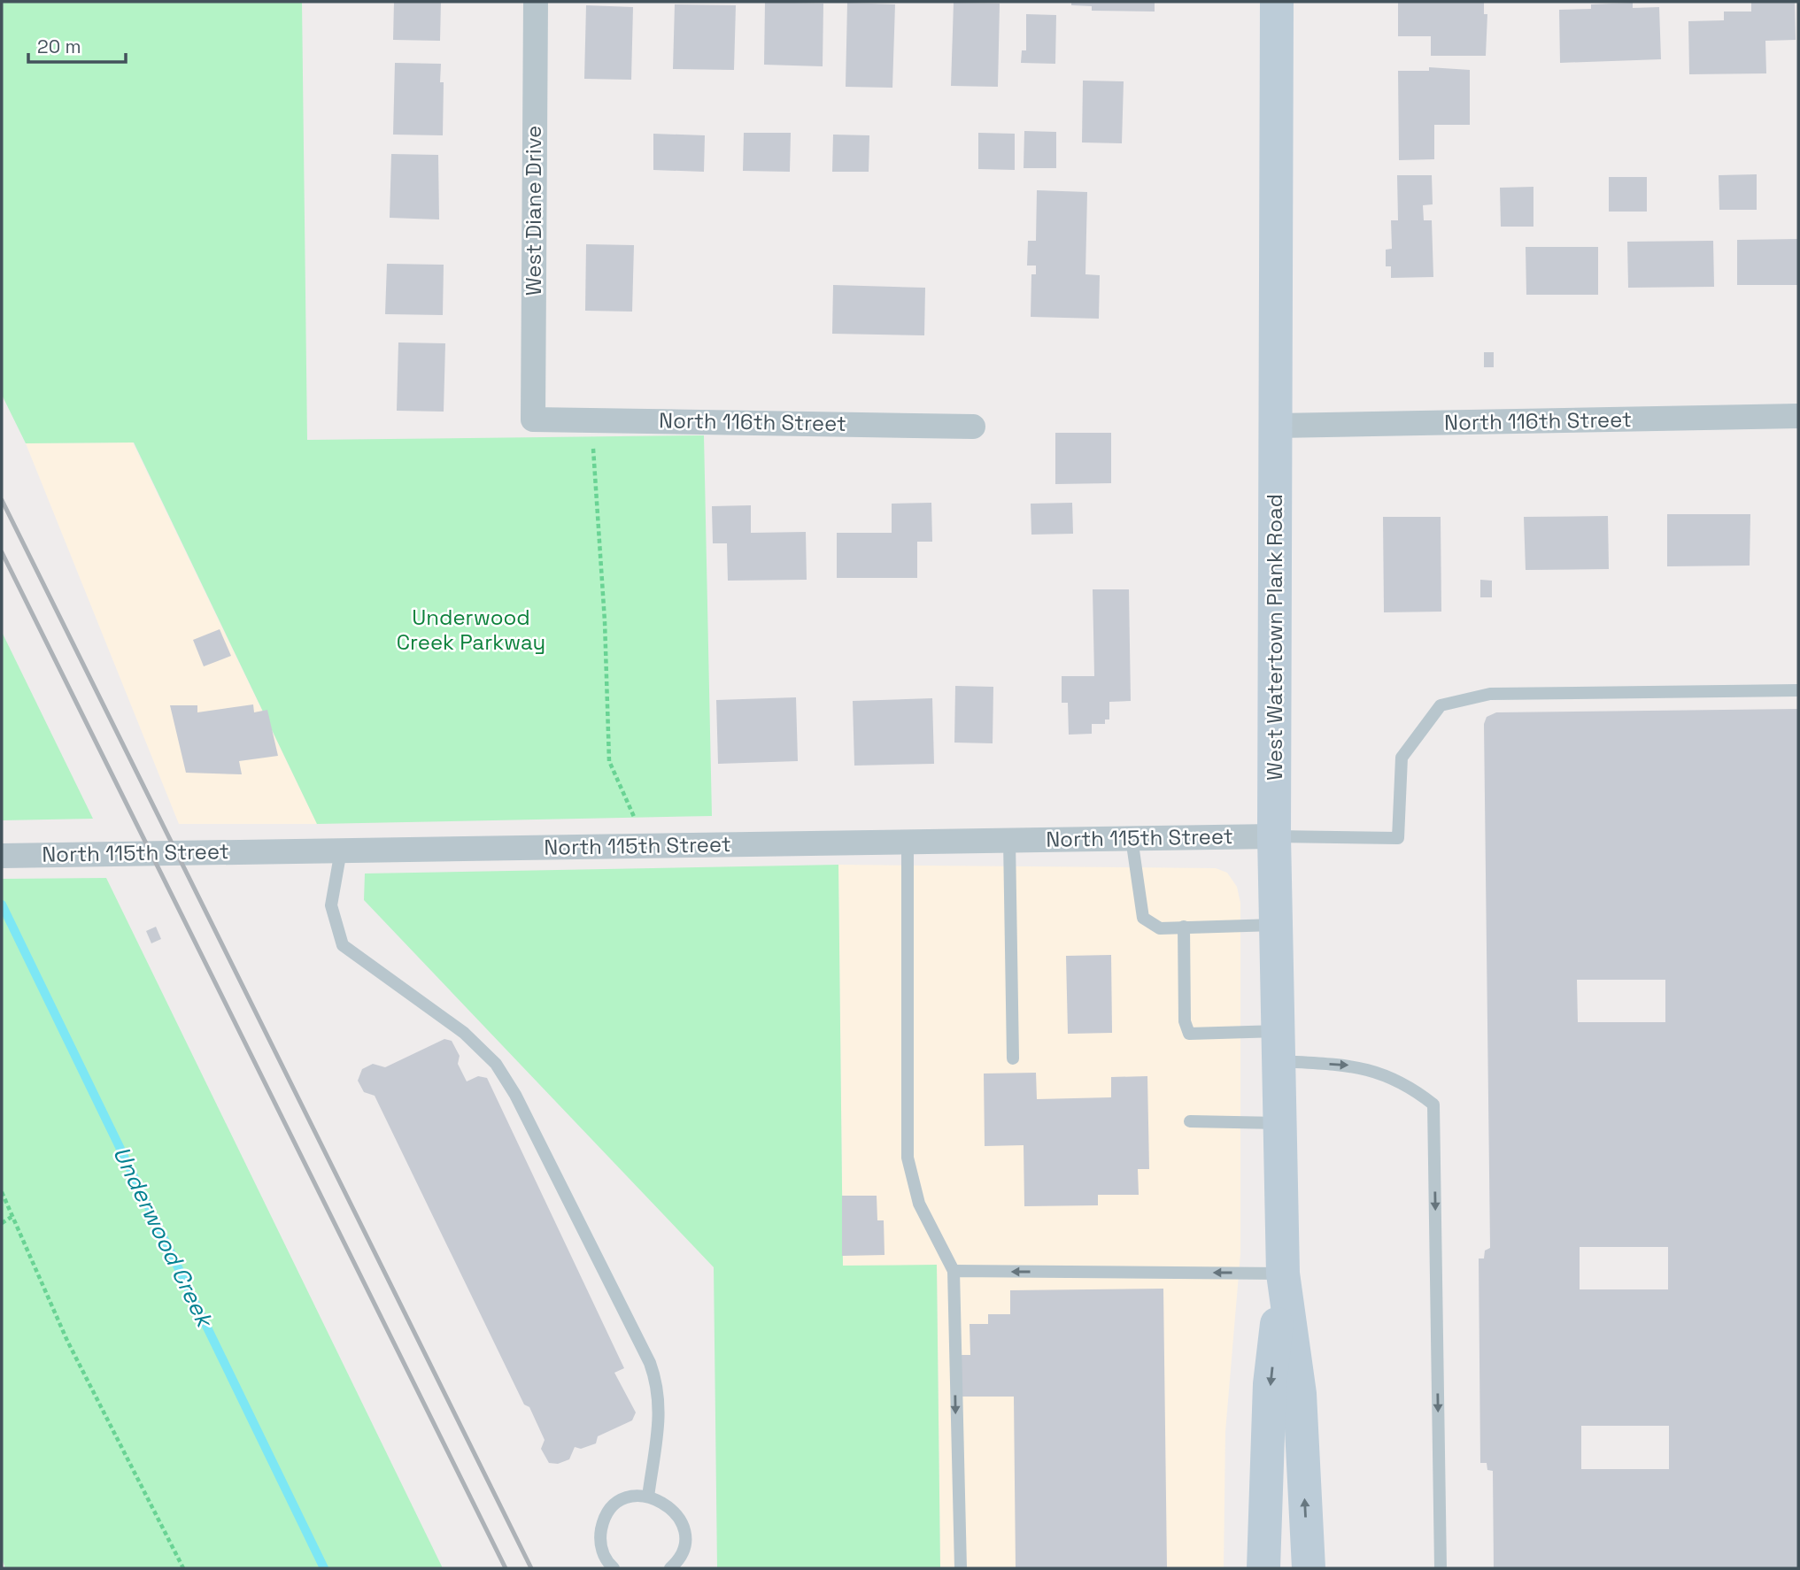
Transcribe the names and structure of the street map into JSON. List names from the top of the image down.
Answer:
{
  "streets": {
    "street": [
      "West Diane Drive",
      "North 116th Street",
      "West Watertown Plank Road",
      "North 115th Street"
    ]
  },
  "crossings": [
    ["West Diane Drive", "North 116th Street"],
    ["North 116th Street", "West Watertown Plank Road"],
    ["West Watertown Plank Road", "North 115th Street"]
  ],
  "water": ["Underwood Creek"],
  "parks": ["Underwood Creek Parkway"],
  "scale_bar": "20 m"
}
